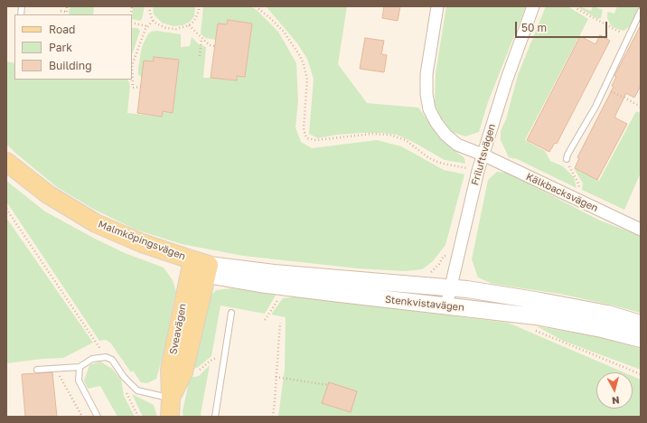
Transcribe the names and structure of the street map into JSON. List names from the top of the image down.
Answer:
{
  "streets": {
    "main road": ["Malmköpingsvägen", "Stenkvistavägen", "Sveavägen"],
    "street": ["Friluftsvägen", "Kälkbacksvägen"]
  },
  "crossings": [
    ["Friluftsvägen", "Kälkbacksvägen"],
    ["Friluftsvägen", "Stenkvistavägen"],
    ["Malmköpingsvägen", "Stenkvistavägen"],
    ["Malmköpingsvägen", "Sveavägen"],
    ["Stenkvistavägen", "Sveavägen"]
  ],
  "legend": ["Road", "Park", "Building"],
  "scale_bar": "50 m",
  "north": "bottom"
}
